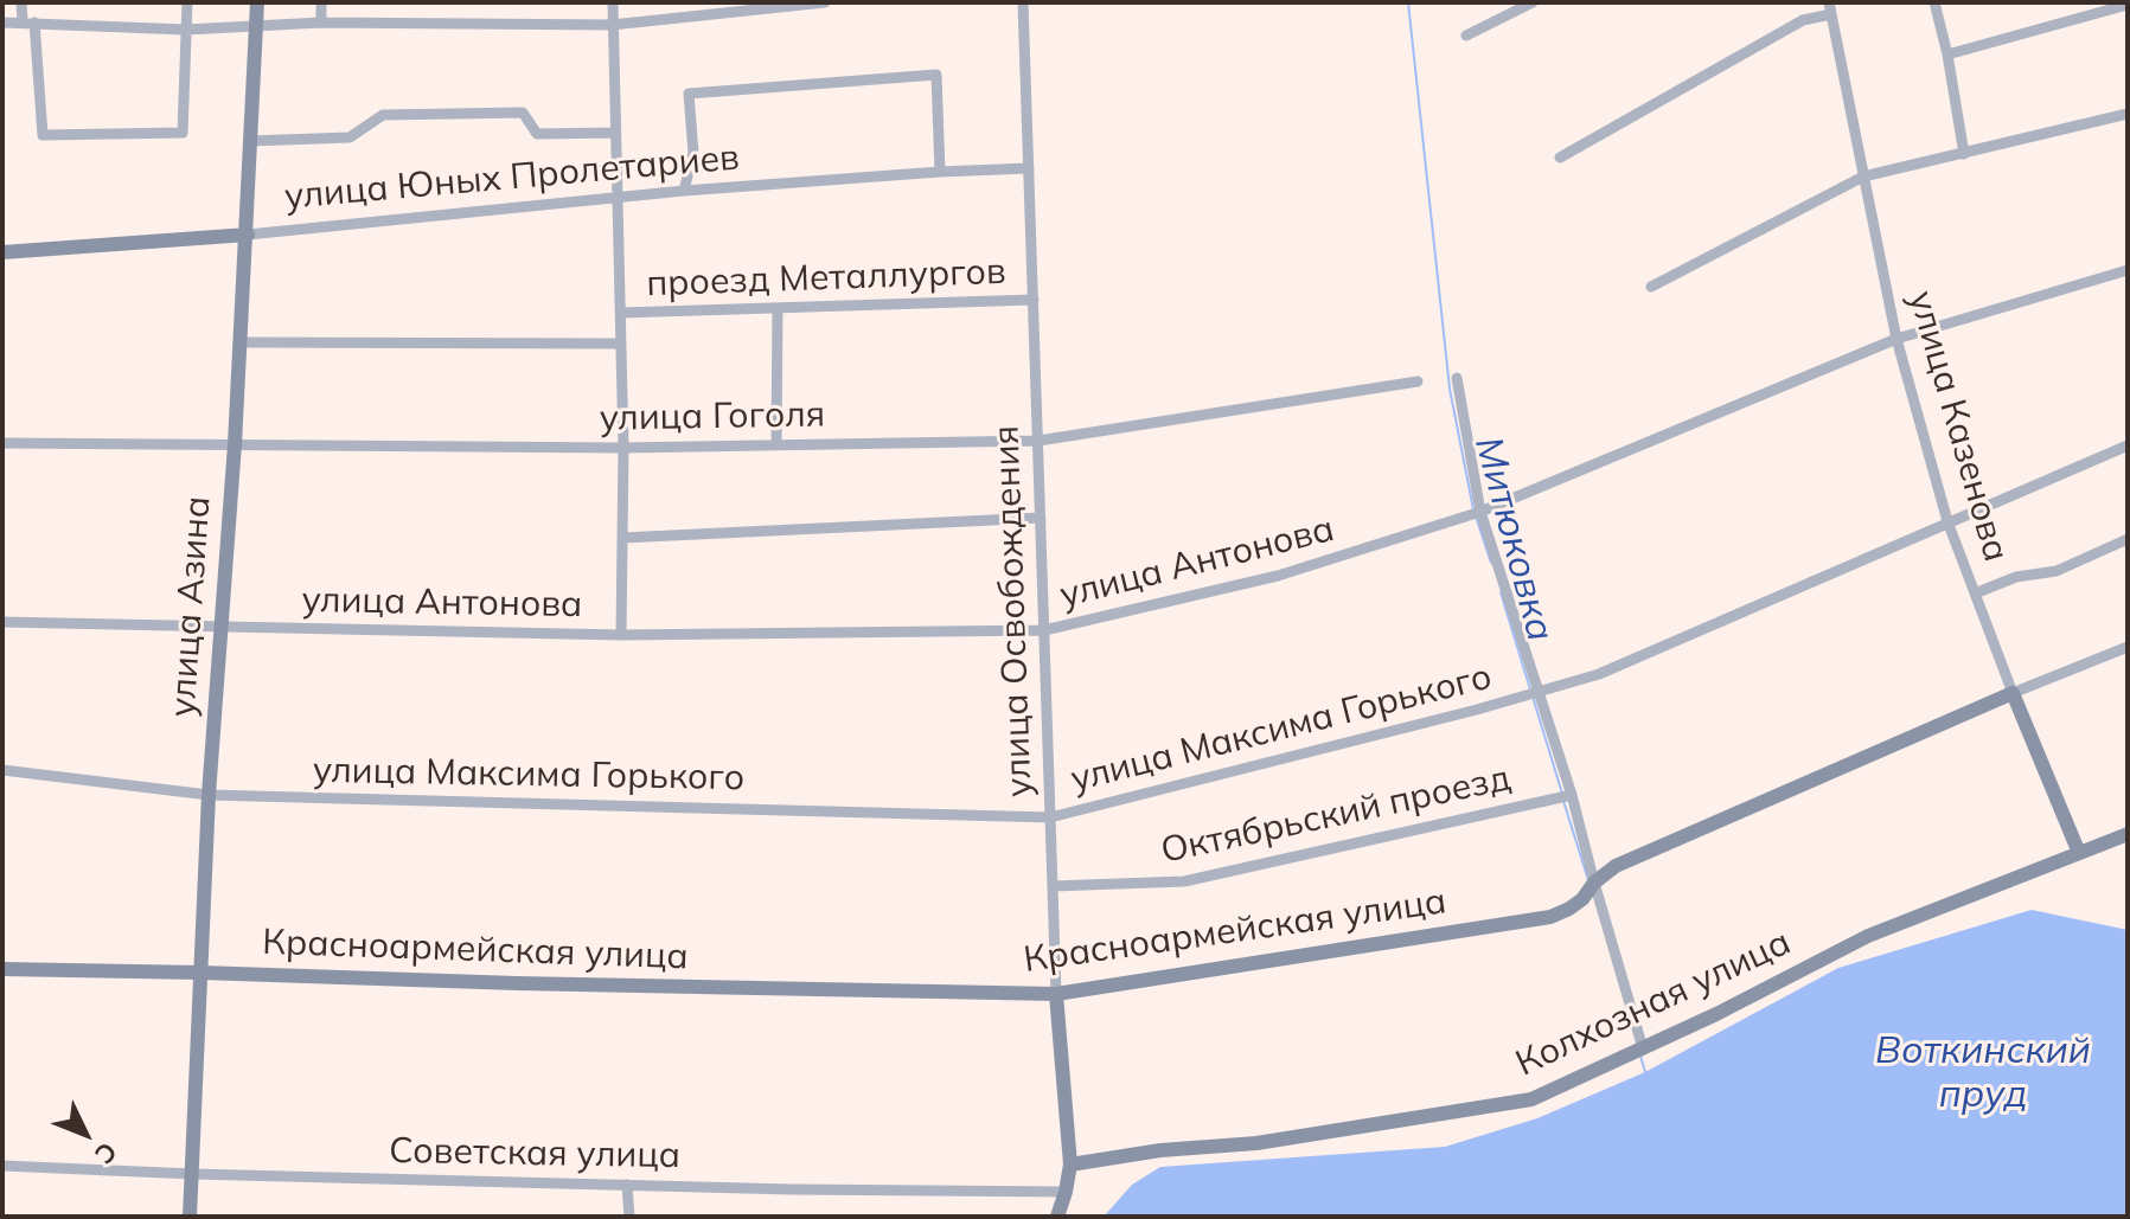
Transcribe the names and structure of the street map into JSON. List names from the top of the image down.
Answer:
{
  "streets": {
    "street": [
      "улица Юных Пролетариев",
      "проезд Металлургов",
      "улица Гоголя",
      "улица Казенова",
      "улица Антонова",
      "улица Азина",
      "улица Освобождения",
      "улица Максима Горького",
      "Октябрьский проезд",
      "Красноармейская улица",
      "Колхозная улица",
      "Советская улица"
    ]
  },
  "crossings": [
    ["улица Юных Пролетариев", "улица Азина"],
    ["улица Юных Пролетариев", "улица Освобождения"],
    ["проезд Металлургов", "улица Азина"],
    ["проезд Металлургов", "улица Освобождения"],
    ["улица Гоголя", "улица Азина"],
    ["улица Гоголя", "улица Освобождения"],
    ["улица Казенова", "улица Антонова"],
    ["улица Казенова", "улица Максима Горького"],
    ["улица Казенова", "Красноармейская улица"],
    ["улица Казенова", "Колхозная улица"],
    ["улица Антонова", "улица Азина"],
    ["улица Антонова", "улица Освобождения"],
    ["улица Азина", "улица Максима Горького"],
    ["улица Азина", "Красноармейская улица"],
    ["улица Азина", "Советская улица"],
    ["улица Освобождения", "улица Максима Горького"],
    ["улица Освобождения", "Октябрьский проезд"],
    ["улица Освобождения", "Красноармейская улица"],
    ["улица Освобождения", "Колхозная улица"],
    ["улица Освобождения", "Советская улица"]
  ],
  "water": ["Митюковка", "Воткинский пруд"],
  "north": "bottom right"
}
